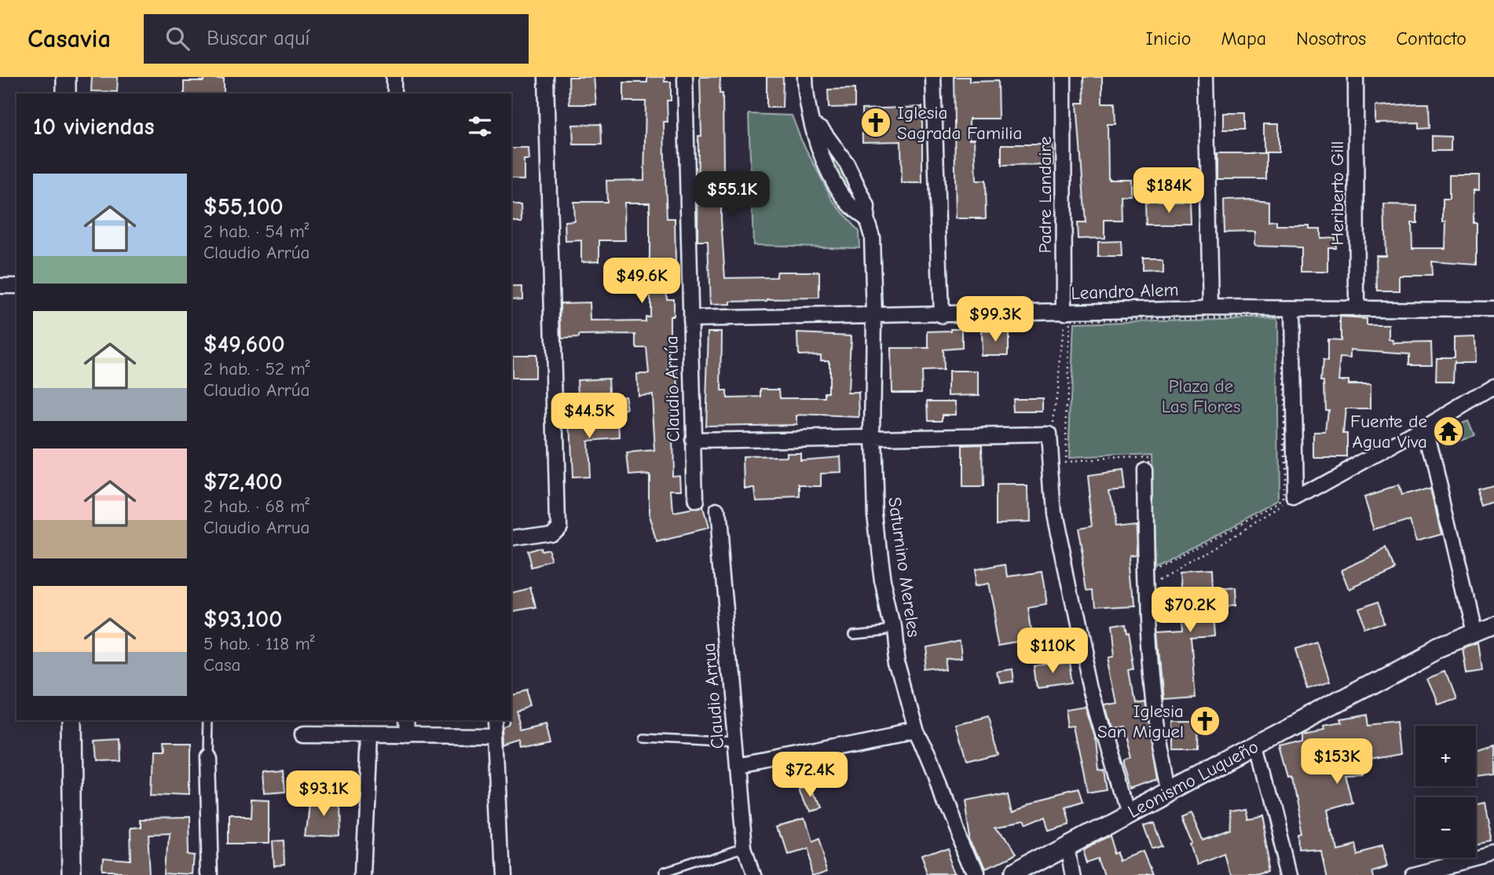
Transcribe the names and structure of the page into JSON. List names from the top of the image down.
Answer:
{
  "streets": {
    "street": [
      "Heriberto Gill",
      "Padre Landaire",
      "Leandro Alem",
      "Claudio Arrúa",
      "Saturnino Mereles",
      "Claudio Arrua",
      "Leonismo Luqueño"
    ]
  },
  "crossings": [
    ["Heriberto Gill", "Leandro Alem"],
    ["Padre Landaire", "Leandro Alem"],
    ["Leandro Alem", "Claudio Arrúa"],
    ["Leandro Alem", "Saturnino Mereles"]
  ],
  "parks": ["Plaza de Las Flores"],
  "places": {
    "church": ["Iglesia Sagrada Familia", "Iglesia San Miguel"],
    "temple": ["Fuente de Agua Viva"]
  },
  "page": {
    "header": "Casavia",
    "search": "Buscar aquí",
    "nav": [
      "Inicio",
      "Mapa",
      "Nosotros",
      "Contacto"
    ],
    "heading": "10 viviendas",
    "list": [
      {
        "name": "$55,100",
        "note": "2 hab. · 54 m² · Claudio Arrúa"
      },
      {
        "name": "$49,600",
        "note": "2 hab. · 52 m² · Claudio Arrúa"
      },
      {
        "name": "$72,400",
        "note": "2 hab. · 68 m² · Claudio Arrua"
      },
      {
        "name": "$93,100",
        "note": "5 hab. · 118 m² · Casa"
      }
    ],
    "price": [
      "$184K",
      "$55.1K",
      "$49.6K",
      "$99.3K",
      "$44.5K",
      "$70.2K",
      "$110K",
      "$153K",
      "$72.4K",
      "$93.1K"
    ],
    "map_buttons": ["+", "−"]
  }
}
